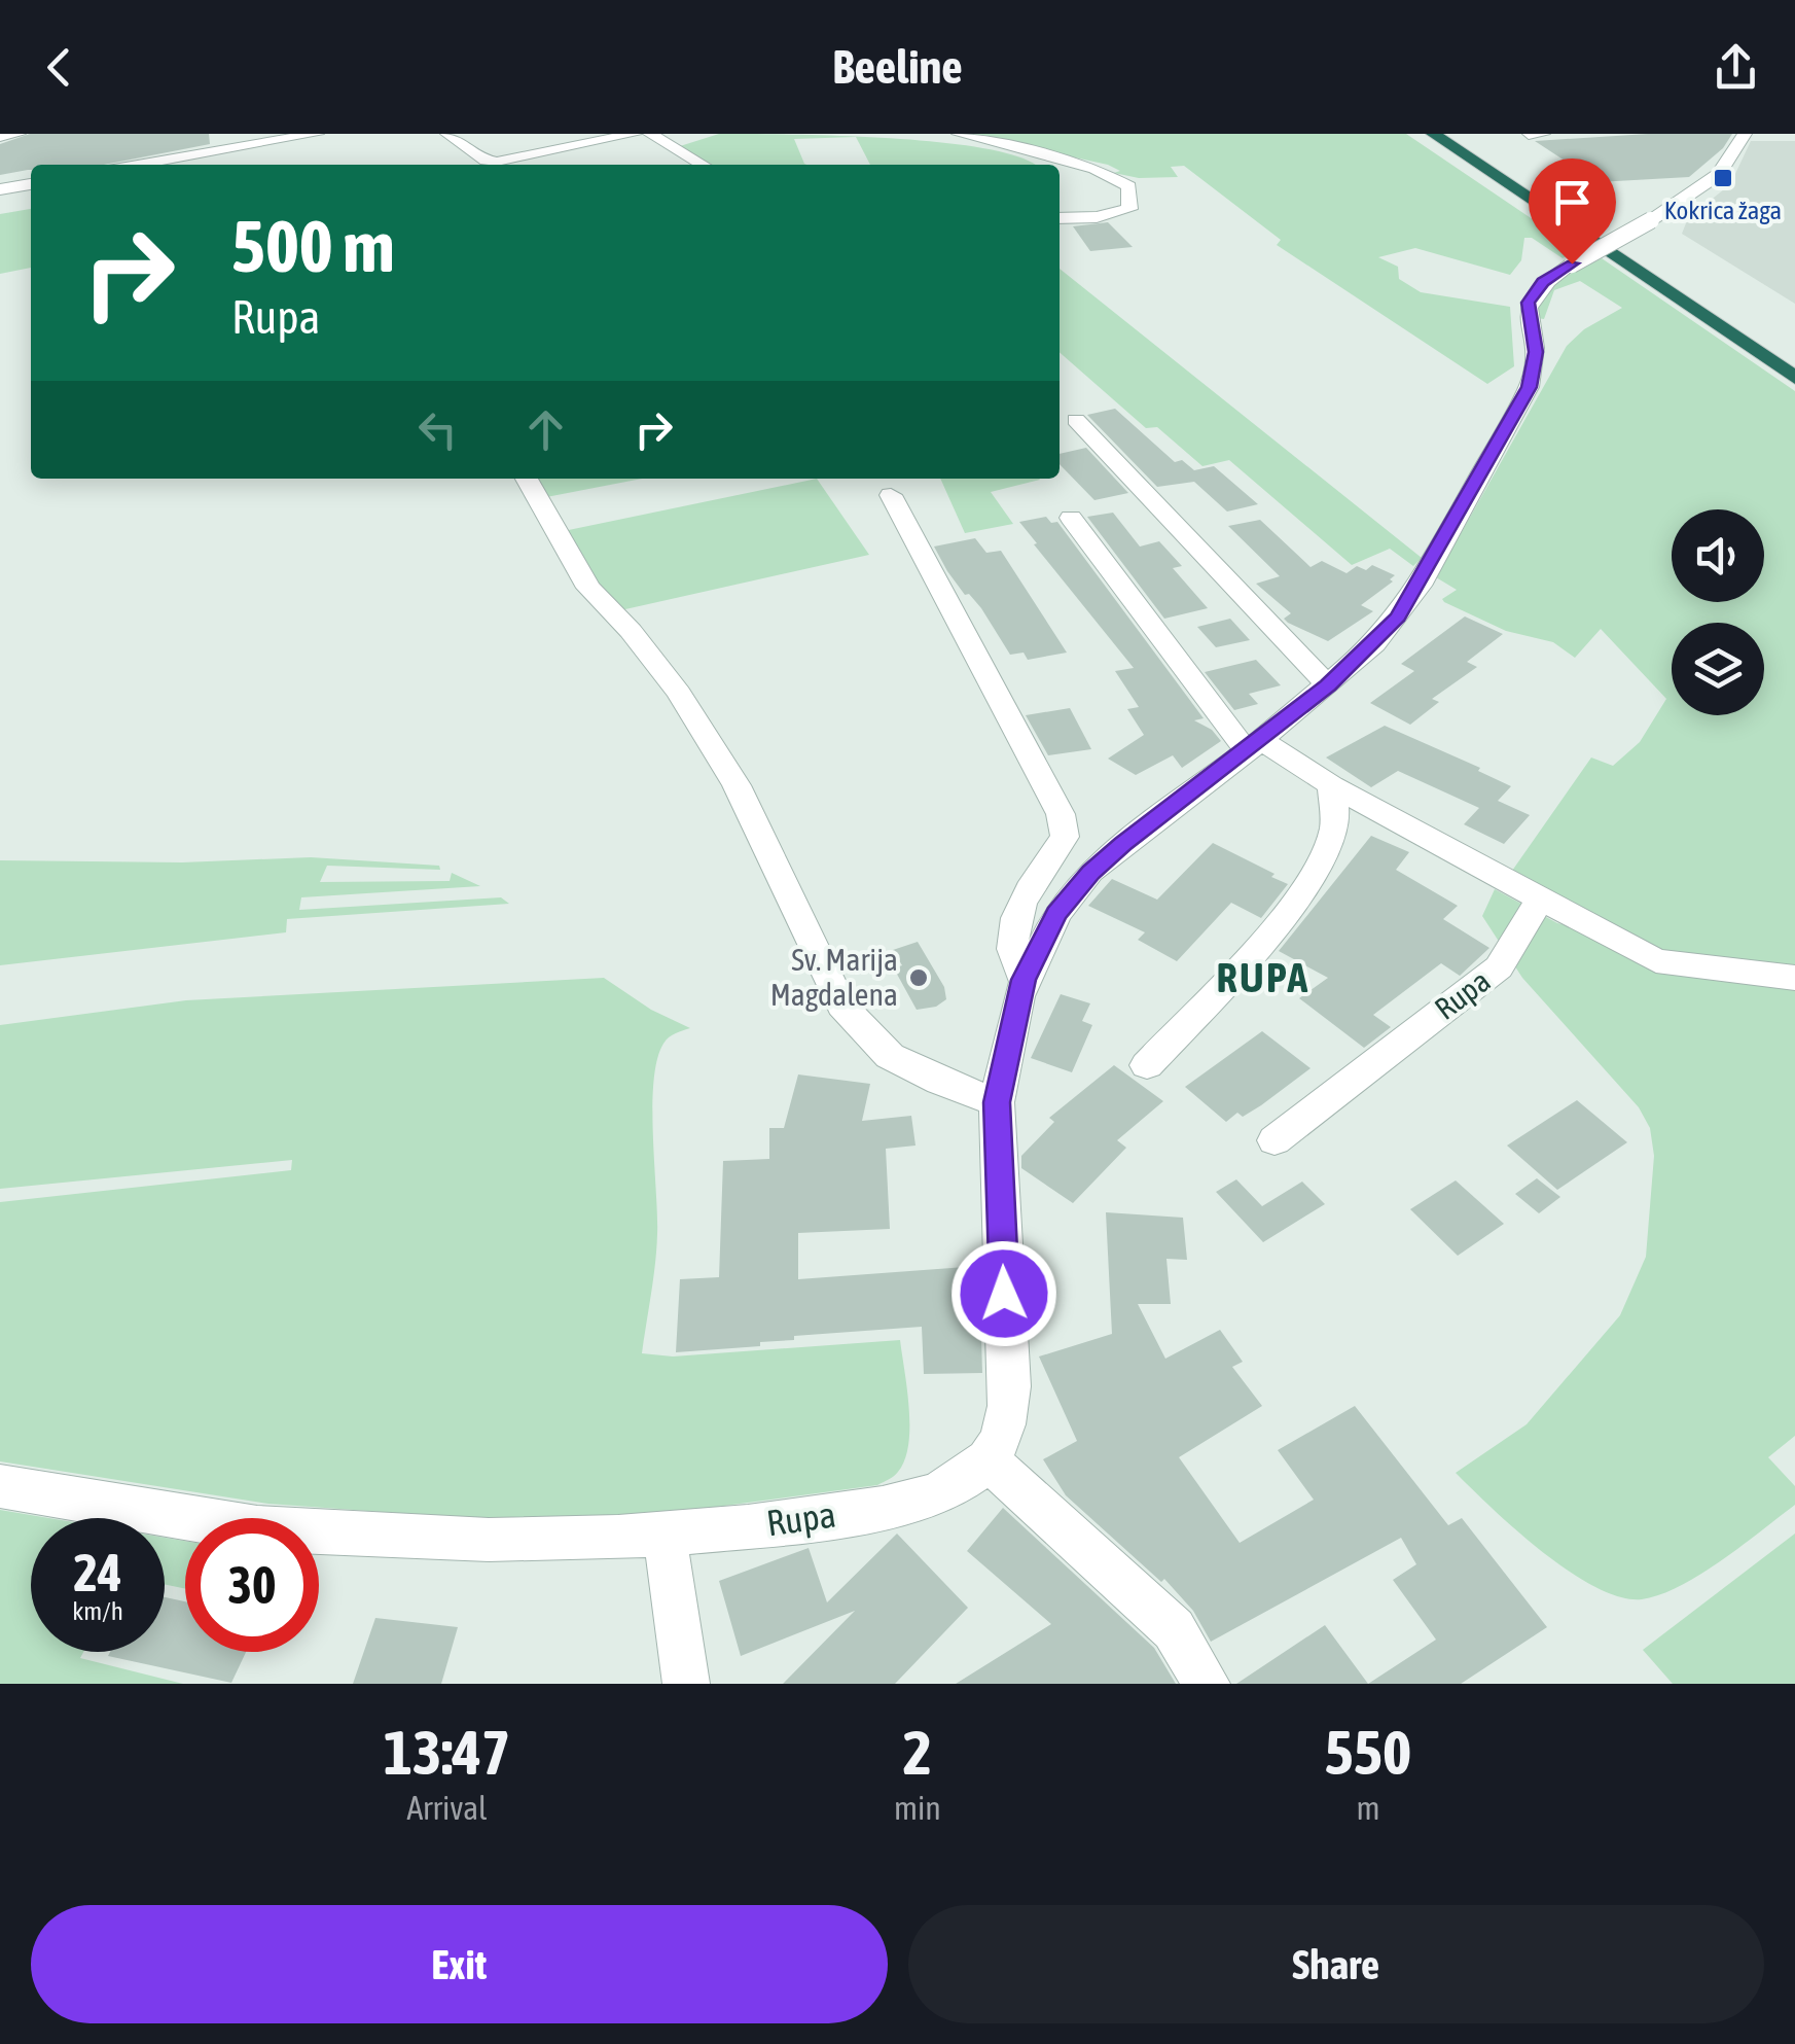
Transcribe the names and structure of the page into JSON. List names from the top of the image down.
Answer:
{
  "streets": {
    "street": ["Rupa"]
  },
  "districts": ["RUPA"],
  "places": {
    "transit": ["Kokrica žaga"],
    "other": ["Sv. Marija Magdalena"]
  },
  "page": {
    "header": "Beeline",
    "turn": ["500 m", "Rupa"],
    "speed": "24 km/h",
    "limit": "30",
    "eta": [
      "13:47",
      "Arrival",
      "2",
      "min",
      "550",
      "m"
    ],
    "buttons": ["Exit", "Share"]
  }
}
